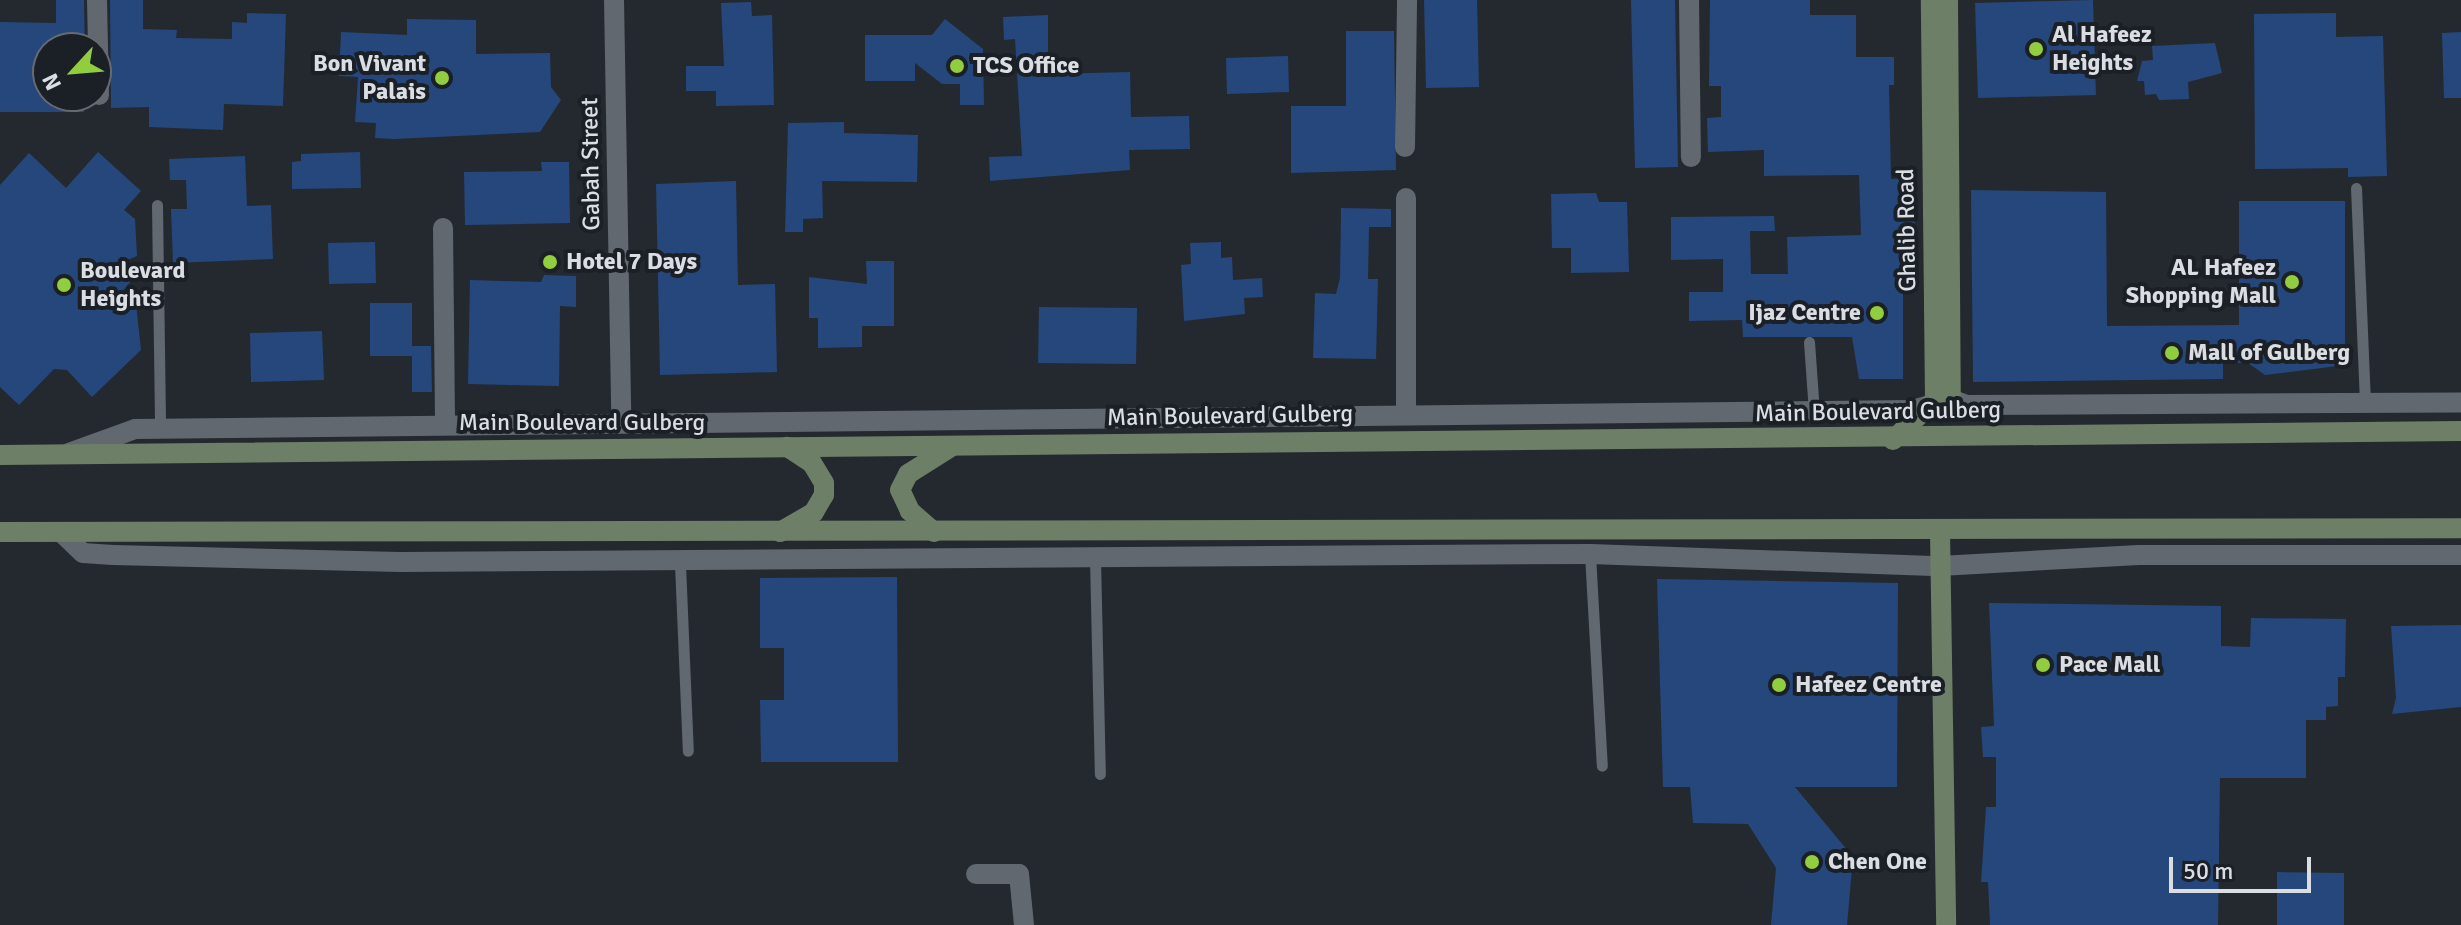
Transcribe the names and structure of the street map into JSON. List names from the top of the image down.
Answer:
{
  "streets": {
    "main road": ["Ghalib Road", "Main Boulevard Gulberg"],
    "street": ["Gabah Street"]
  },
  "places": [
    "Al Hafeez Heights",
    "TCS Office",
    "Bon Vivant Palais",
    "Hotel 7 Days",
    "AL Hafeez Shopping Mall",
    "Boulevard Heights",
    "Ijaz Centre",
    "Mall of Gulberg",
    "Pace Mall",
    "Hafeez Centre",
    "Chen One"
  ],
  "scale_bar": "50 m",
  "north": "bottom left"
}
